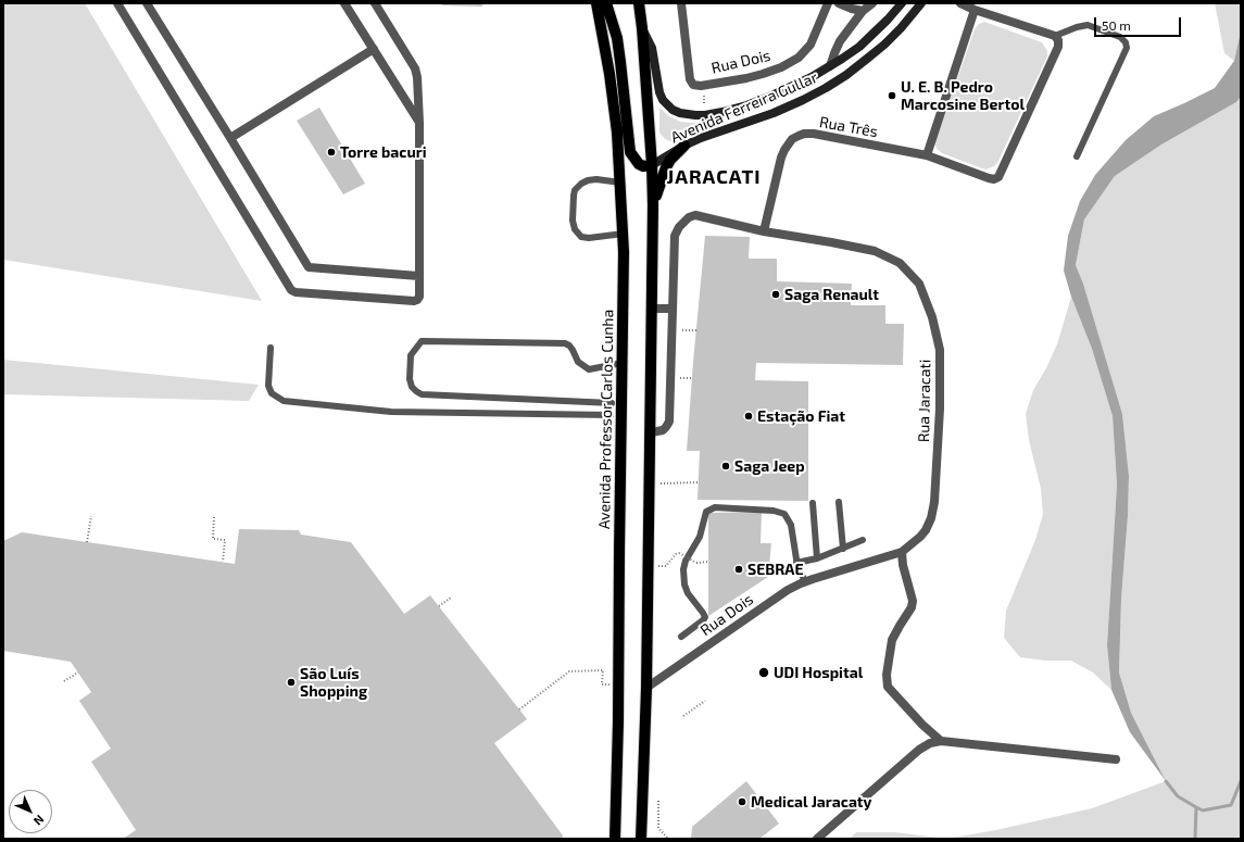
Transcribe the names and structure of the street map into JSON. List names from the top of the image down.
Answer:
{
  "streets": {
    "main road": ["Avenida Ferreira Gullar", "Avenida Professor Carlos Cunha"],
    "street": ["Rua Dois", "Rua Três", "Rua Jaracati"]
  },
  "crossings": [
    ["Rua Dois", "Rua Jaracati"],
    ["Rua Três", "Rua Jaracati"]
  ],
  "districts": ["JARACATI"],
  "places": [
    "U. E. B. Pedro Marcosine Bertol",
    "Torre bacuri",
    "Saga Renault",
    "Estação Fiat",
    "Saga Jeep",
    "SEBRAE",
    "UDI Hospital",
    "São Luís Shopping",
    "Medical Jaracaty"
  ],
  "scale_bar": "50 m",
  "north": "bottom right"
}
